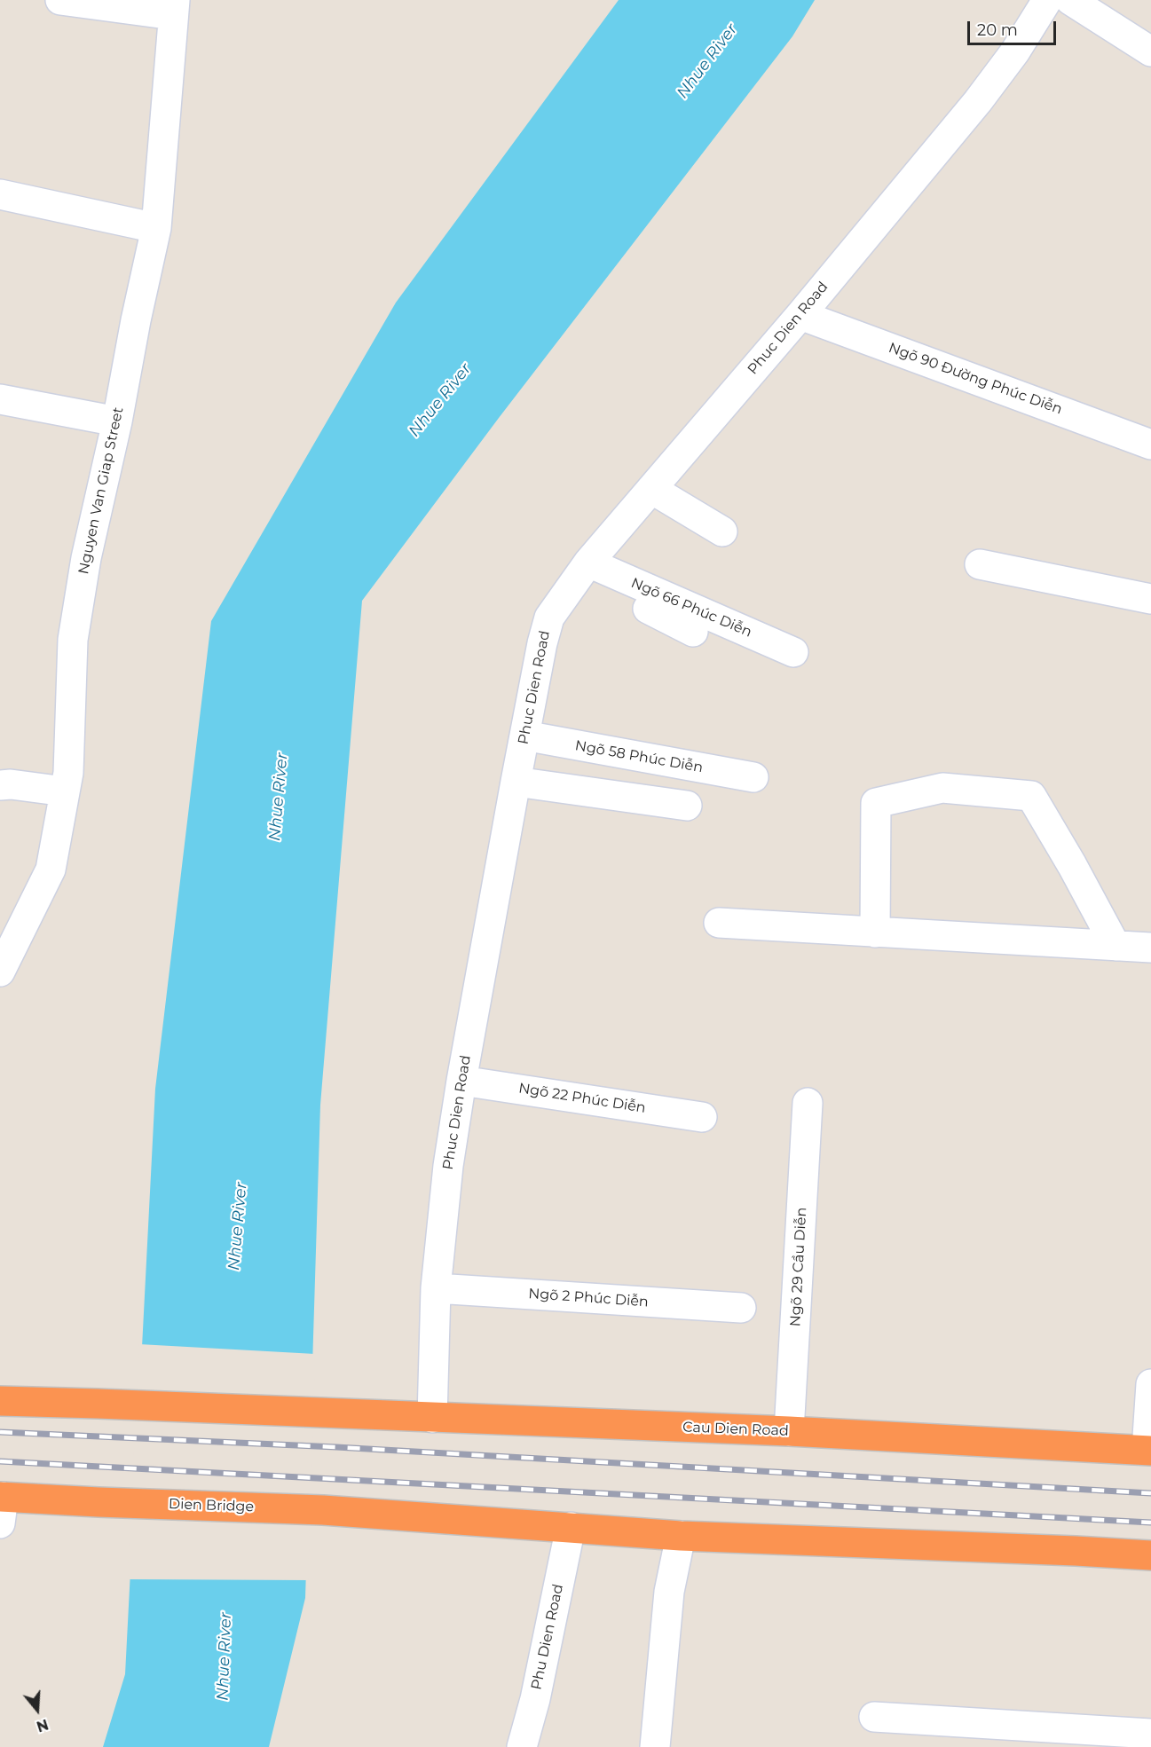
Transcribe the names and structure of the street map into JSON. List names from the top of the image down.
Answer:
{
  "streets": {
    "highway": ["Cau Dien Road", "Dien Bridge"],
    "street": [
      "Phuc Dien Road",
      "Ngõ 90 Đường Phúc Diễn",
      "Nguyen Van Giap Street",
      "Ngõ 66 Phúc Diễn",
      "Ngõ 58 Phúc Diễn",
      "Ngõ 22 Phúc Diễn",
      "Ngõ 29 Cầu Diễn",
      "Ngõ 2 Phúc Diễn",
      "Phu Dien Road"
    ]
  },
  "crossings": [
    ["Phuc Dien Road", "Ngõ 90 Đường Phúc Diễn"],
    ["Phuc Dien Road", "Ngõ 66 Phúc Diễn"],
    ["Phuc Dien Road", "Ngõ 58 Phúc Diễn"],
    ["Phuc Dien Road", "Ngõ 22 Phúc Diễn"],
    ["Phuc Dien Road", "Ngõ 2 Phúc Diễn"],
    ["Phuc Dien Road", "Cau Dien Road"],
    ["Ngõ 29 Cầu Diễn", "Cau Dien Road"],
    ["Dien Bridge", "Phu Dien Road"]
  ],
  "water": ["Nhue River"],
  "scale_bar": "20 m",
  "north": "bottom"
}
